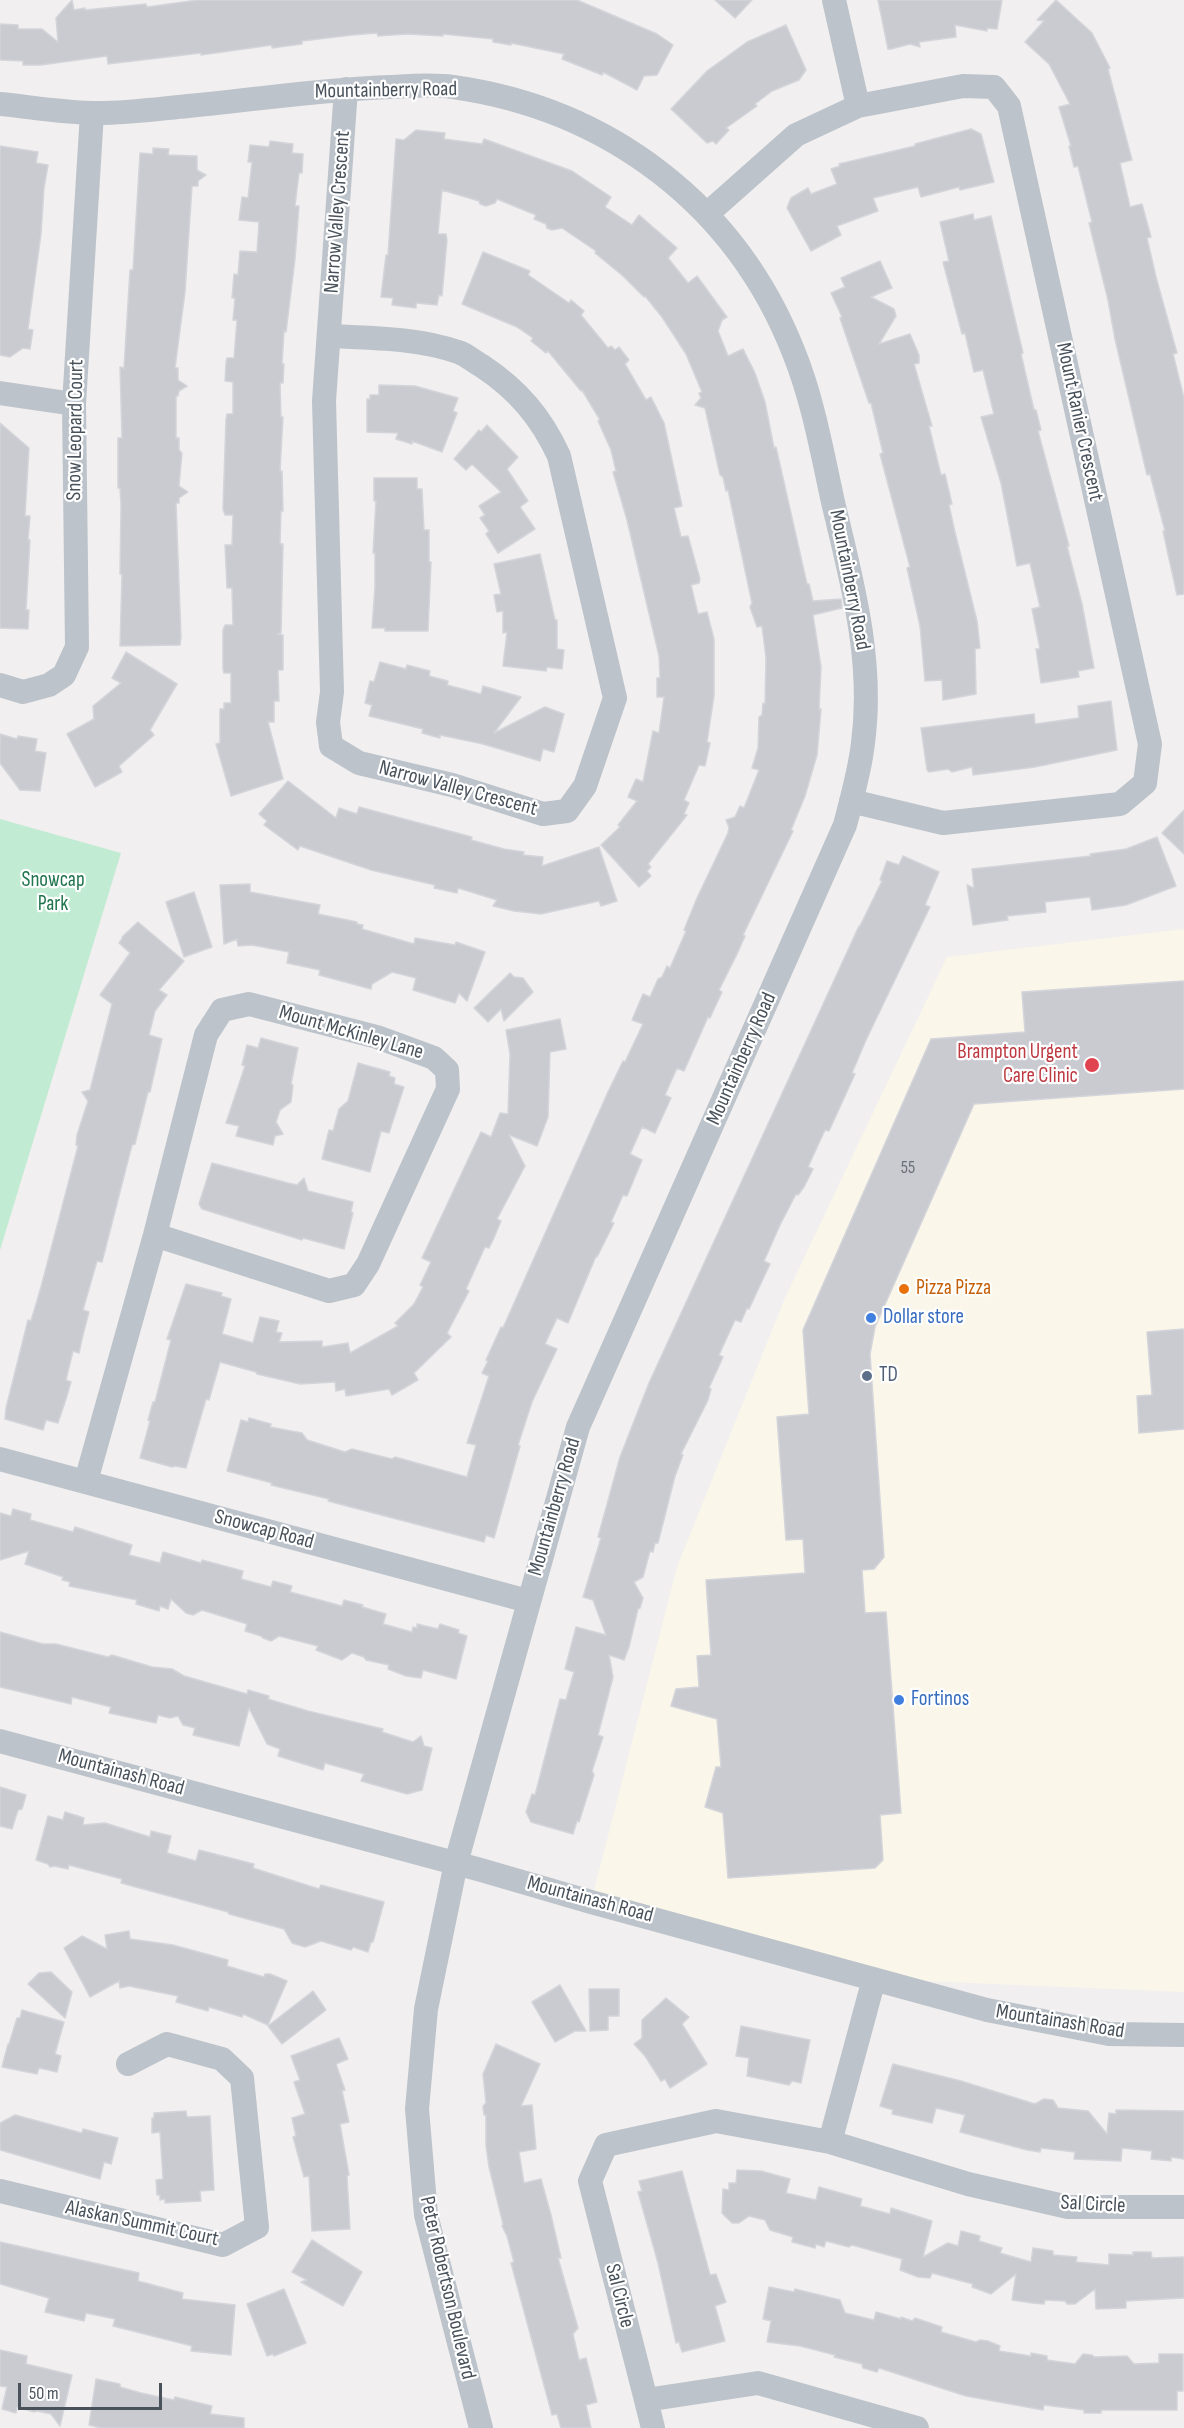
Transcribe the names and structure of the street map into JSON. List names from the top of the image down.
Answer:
{
  "streets": {
    "street": [
      "Mountainberry Road",
      "Narrow Valley Crescent",
      "Mount Ranier Crescent",
      "Snow Leopard Court",
      "Mount McKinley Lane",
      "Snowcap Road",
      "Mountainash Road",
      "Sal Circle",
      "Alaskan Summit Court",
      "Peter Robertson Boulevard"
    ]
  },
  "crossings": [
    ["Mountainberry Road", "Narrow Valley Crescent"],
    ["Mountainberry Road", "Mount Ranier Crescent"],
    ["Mountainberry Road", "Snow Leopard Court"],
    ["Mountainberry Road", "Snowcap Road"],
    ["Mountainberry Road", "Mountainash Road"],
    ["Mountainberry Road", "Peter Robertson Boulevard"],
    ["Mount McKinley Lane", "Snowcap Road"],
    ["Mountainash Road", "Peter Robertson Boulevard"]
  ],
  "parks": ["Snowcap Park"],
  "places": [
    "Brampton Urgent Care Clinic",
    "Pizza Pizza",
    "Dollar store",
    "TD",
    "Fortinos"
  ],
  "house_numbers": ["55"],
  "scale_bar": "50 m"
}
